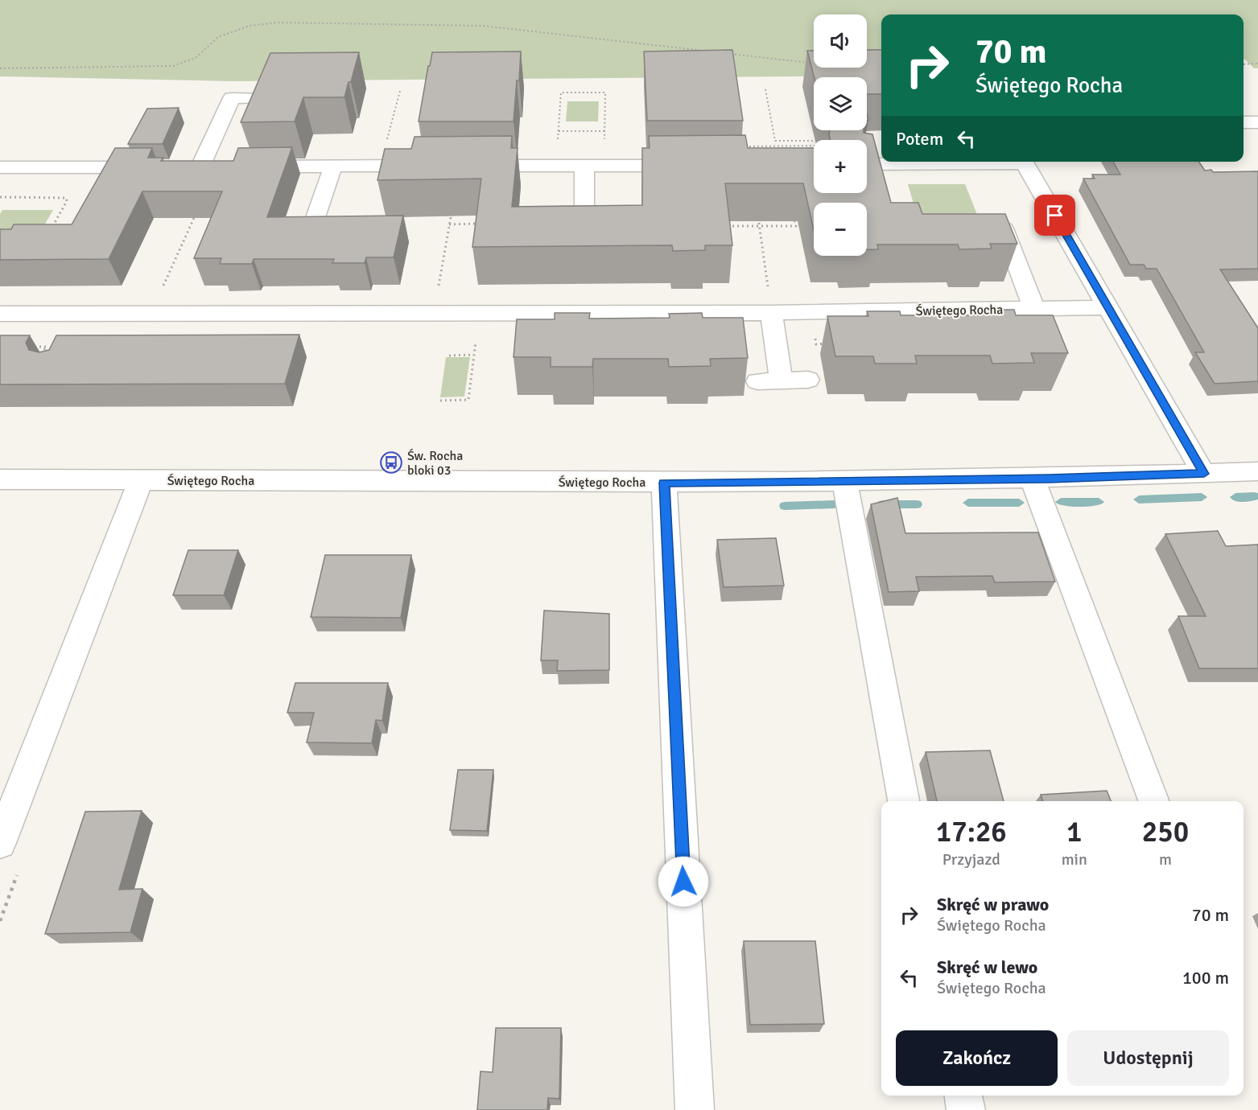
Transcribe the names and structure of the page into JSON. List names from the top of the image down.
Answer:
{
  "streets": {
    "street": ["Świętego Rocha"]
  },
  "places": {
    "bus stop": ["Św. Rocha bloki 03"]
  },
  "page": {
    "map_buttons": ["+", "−"],
    "turn": ["70 m", "Świętego Rocha"],
    "then": "Potem",
    "eta": [
      "17:26",
      "Przyjazd",
      "1",
      "min",
      "250",
      "m"
    ],
    "list": [
      {
        "name": "Skręć w prawo",
        "note": "Świętego Rocha",
        "value": "70 m"
      },
      {
        "name": "Skręć w lewo",
        "note": "Świętego Rocha",
        "value": "100 m"
      }
    ],
    "buttons": ["Zakończ", "Udostępnij"]
  }
}
